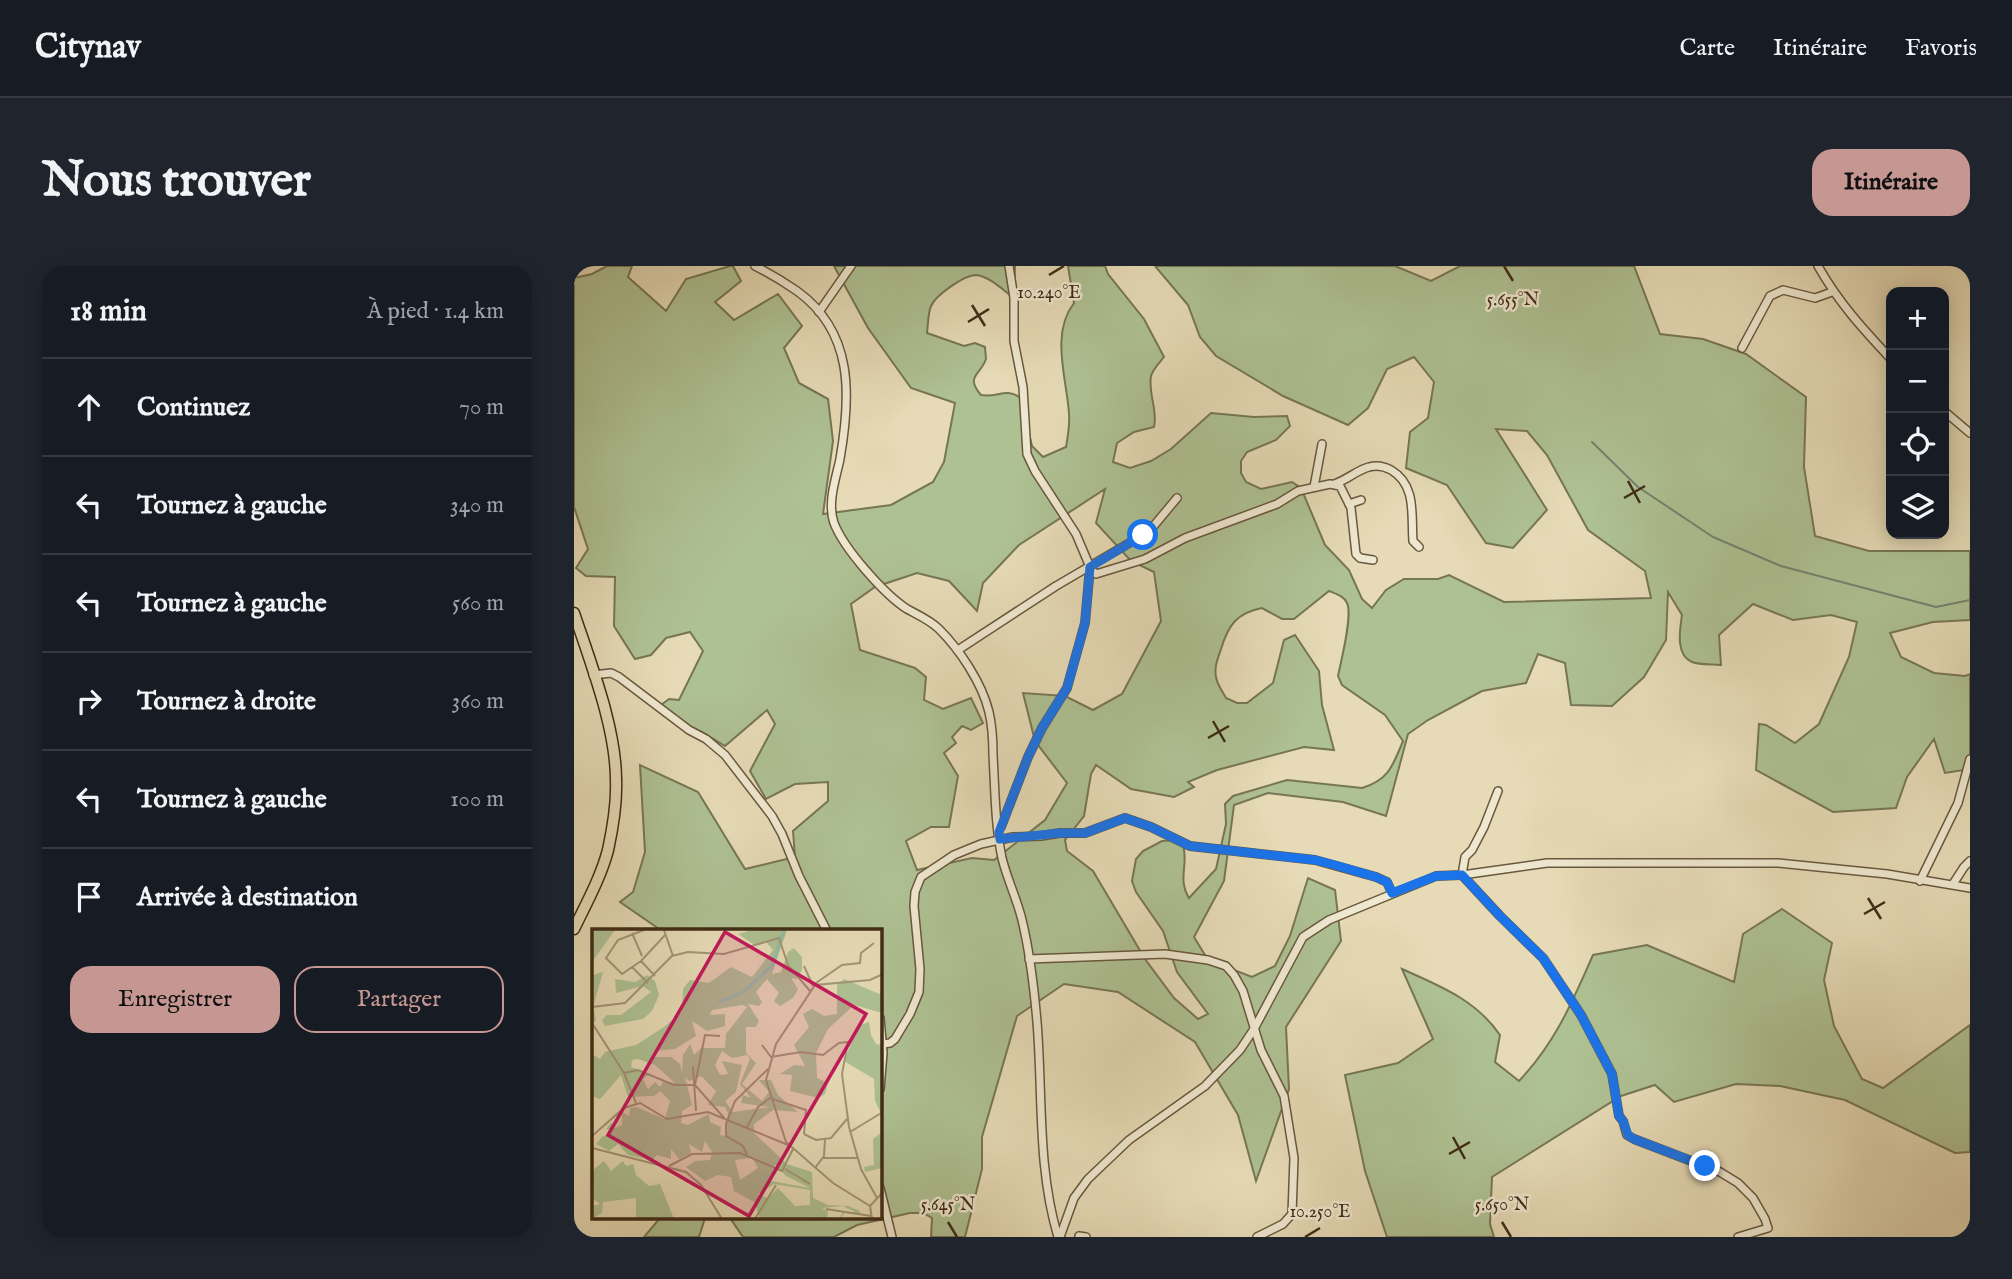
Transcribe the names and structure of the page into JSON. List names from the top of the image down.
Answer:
{
  "page": {
    "header": "Citynav",
    "nav": ["Carte", "Itinéraire", "Favoris"],
    "buttons": [
      "Itinéraire",
      ["Enregistrer", "Partager"]
    ],
    "title": "Nous trouver",
    "heading": ["18 min", "À pied · 1.4 km"],
    "map_buttons": ["+", "−"],
    "list": [
      ["Continuez", "70 m"],
      ["Tournez à gauche", "340 m"],
      ["Tournez à gauche", "560 m"],
      ["Tournez à droite", "360 m"],
      ["Tournez à gauche", "100 m"],
      "Arrivée à destination"
    ]
  },
  "coordinates": [
    "10.240°E",
    "5.655°N",
    "5.645°N",
    "5.650°N",
    "10.250°E"
  ]
}
